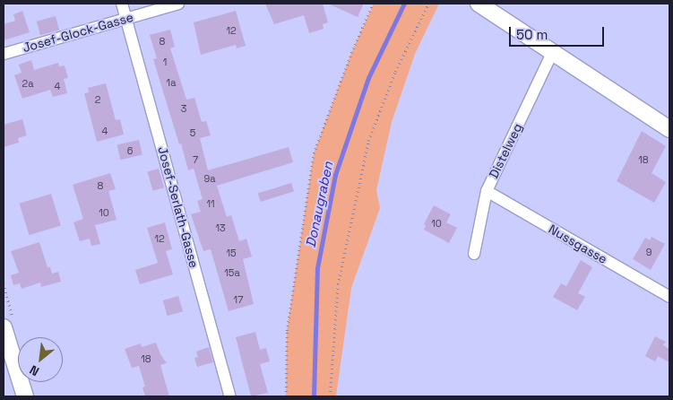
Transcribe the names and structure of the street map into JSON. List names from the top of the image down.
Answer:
{
  "streets": {
    "street": [
      "Josef-Glock-Gasse",
      "Distelweg",
      "Josef-Serlath-Gasse",
      "Nussgasse"
    ]
  },
  "crossings": [
    ["Josef-Glock-Gasse", "Josef-Serlath-Gasse"],
    ["Distelweg", "Nussgasse"]
  ],
  "water": ["Donaugraben"],
  "house_numbers": [
    "12",
    "8",
    "1",
    "1a",
    "2a",
    "4",
    "2",
    "3",
    "4",
    "5",
    "6",
    "7",
    "18",
    "9a",
    "8",
    "11",
    "10",
    "10",
    "13",
    "12",
    "9",
    "15",
    "15a",
    "17",
    "18"
  ],
  "scale_bar": "50 m",
  "north": "bottom left"
}
